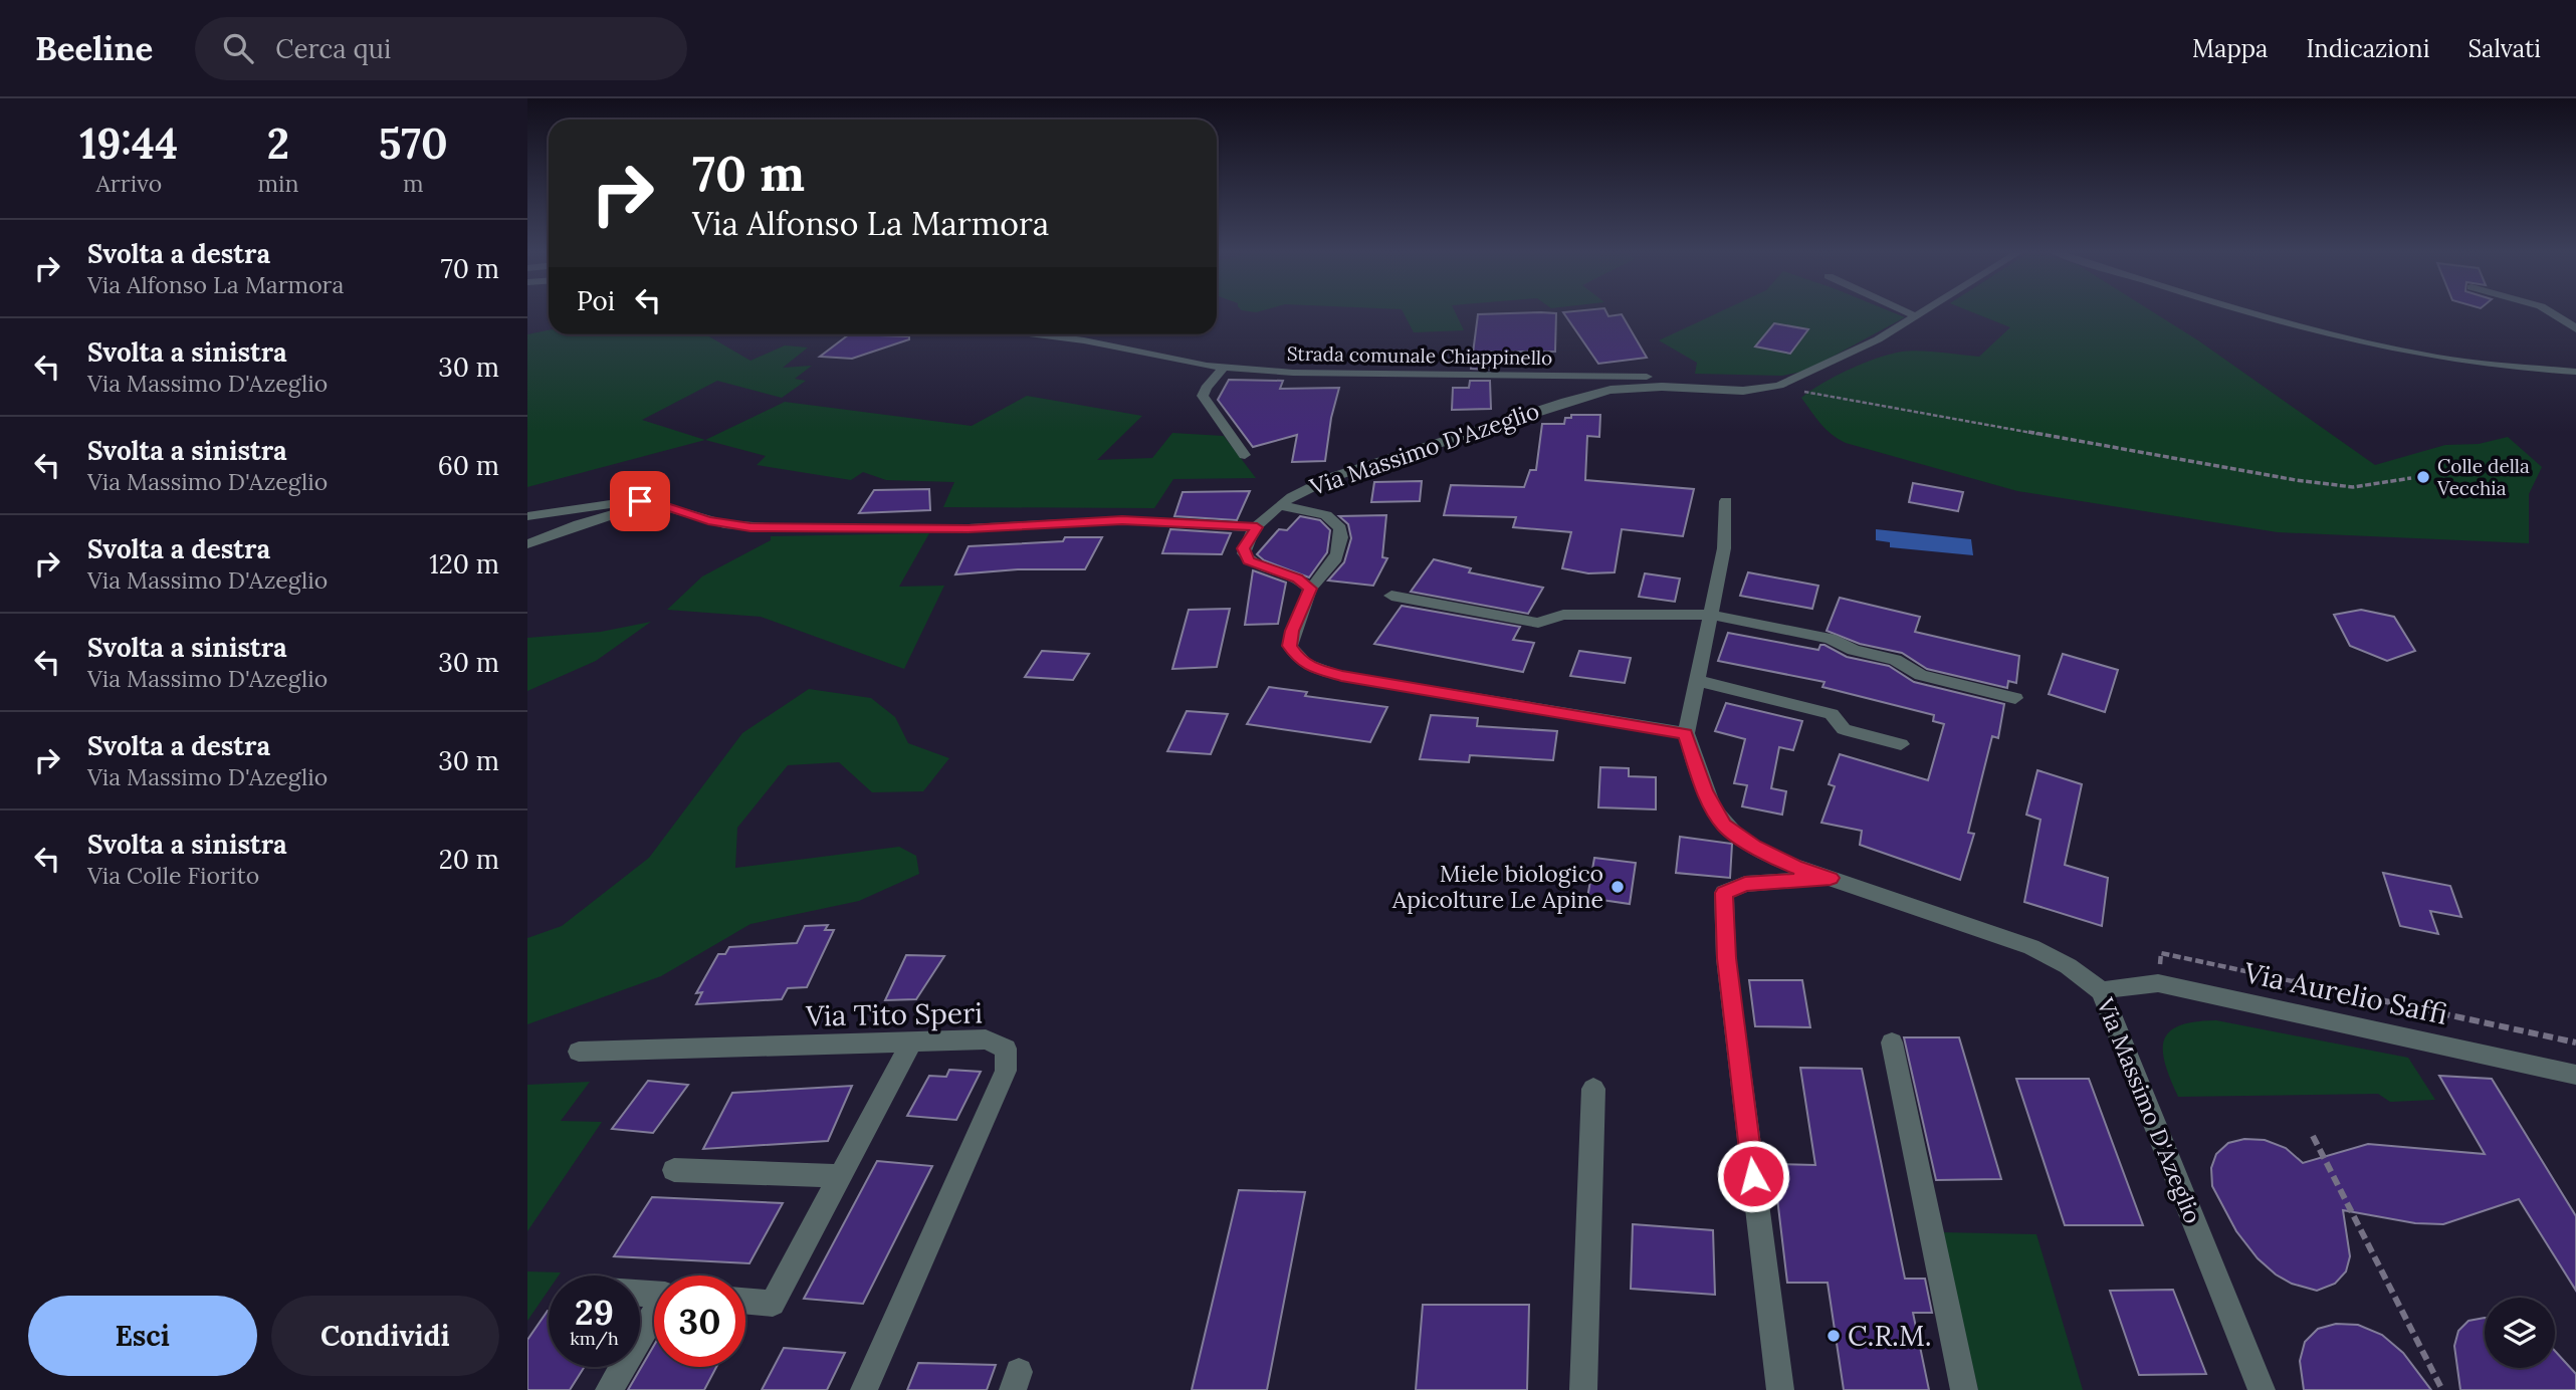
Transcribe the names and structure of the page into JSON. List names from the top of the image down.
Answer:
{
  "streets": {
    "street": [
      "Strada comunale Chiappinello",
      "Via Massimo D'Azeglio",
      "Via Aurelio Saffi",
      "Via Tito Speri"
    ]
  },
  "crossings": [
    ["Strada comunale Chiappinello", "Via Massimo D'Azeglio"],
    ["Via Massimo D'Azeglio", "Via Aurelio Saffi"]
  ],
  "places": ["Colle della Vecchia", "Miele biologico Apicolture Le Apine", "C.R.M."],
  "page": {
    "header": "Beeline",
    "search": "Cerca qui",
    "nav": ["Mappa", "Indicazioni", "Salvati"],
    "eta": [
      "19:44",
      "Arrivo",
      "2",
      "min",
      "570",
      "m"
    ],
    "turn": ["70 m", "Via Alfonso La Marmora"],
    "list": [
      {
        "name": "Svolta a destra",
        "note": "Via Alfonso La Marmora",
        "value": "70 m"
      },
      {
        "name": "Svolta a sinistra",
        "note": "Via Massimo D'Azeglio",
        "value": "30 m"
      },
      {
        "name": "Svolta a sinistra",
        "note": "Via Massimo D'Azeglio",
        "value": "60 m"
      },
      {
        "name": "Svolta a destra",
        "note": "Via Massimo D'Azeglio",
        "value": "120 m"
      },
      {
        "name": "Svolta a sinistra",
        "note": "Via Massimo D'Azeglio",
        "value": "30 m"
      },
      {
        "name": "Svolta a destra",
        "note": "Via Massimo D'Azeglio",
        "value": "30 m"
      },
      {
        "name": "Svolta a sinistra",
        "note": "Via Colle Fiorito",
        "value": "20 m"
      }
    ],
    "then": "Poi",
    "speed": "29 km/h",
    "limit": "30",
    "buttons": ["Esci", "Condividi"]
  }
}
